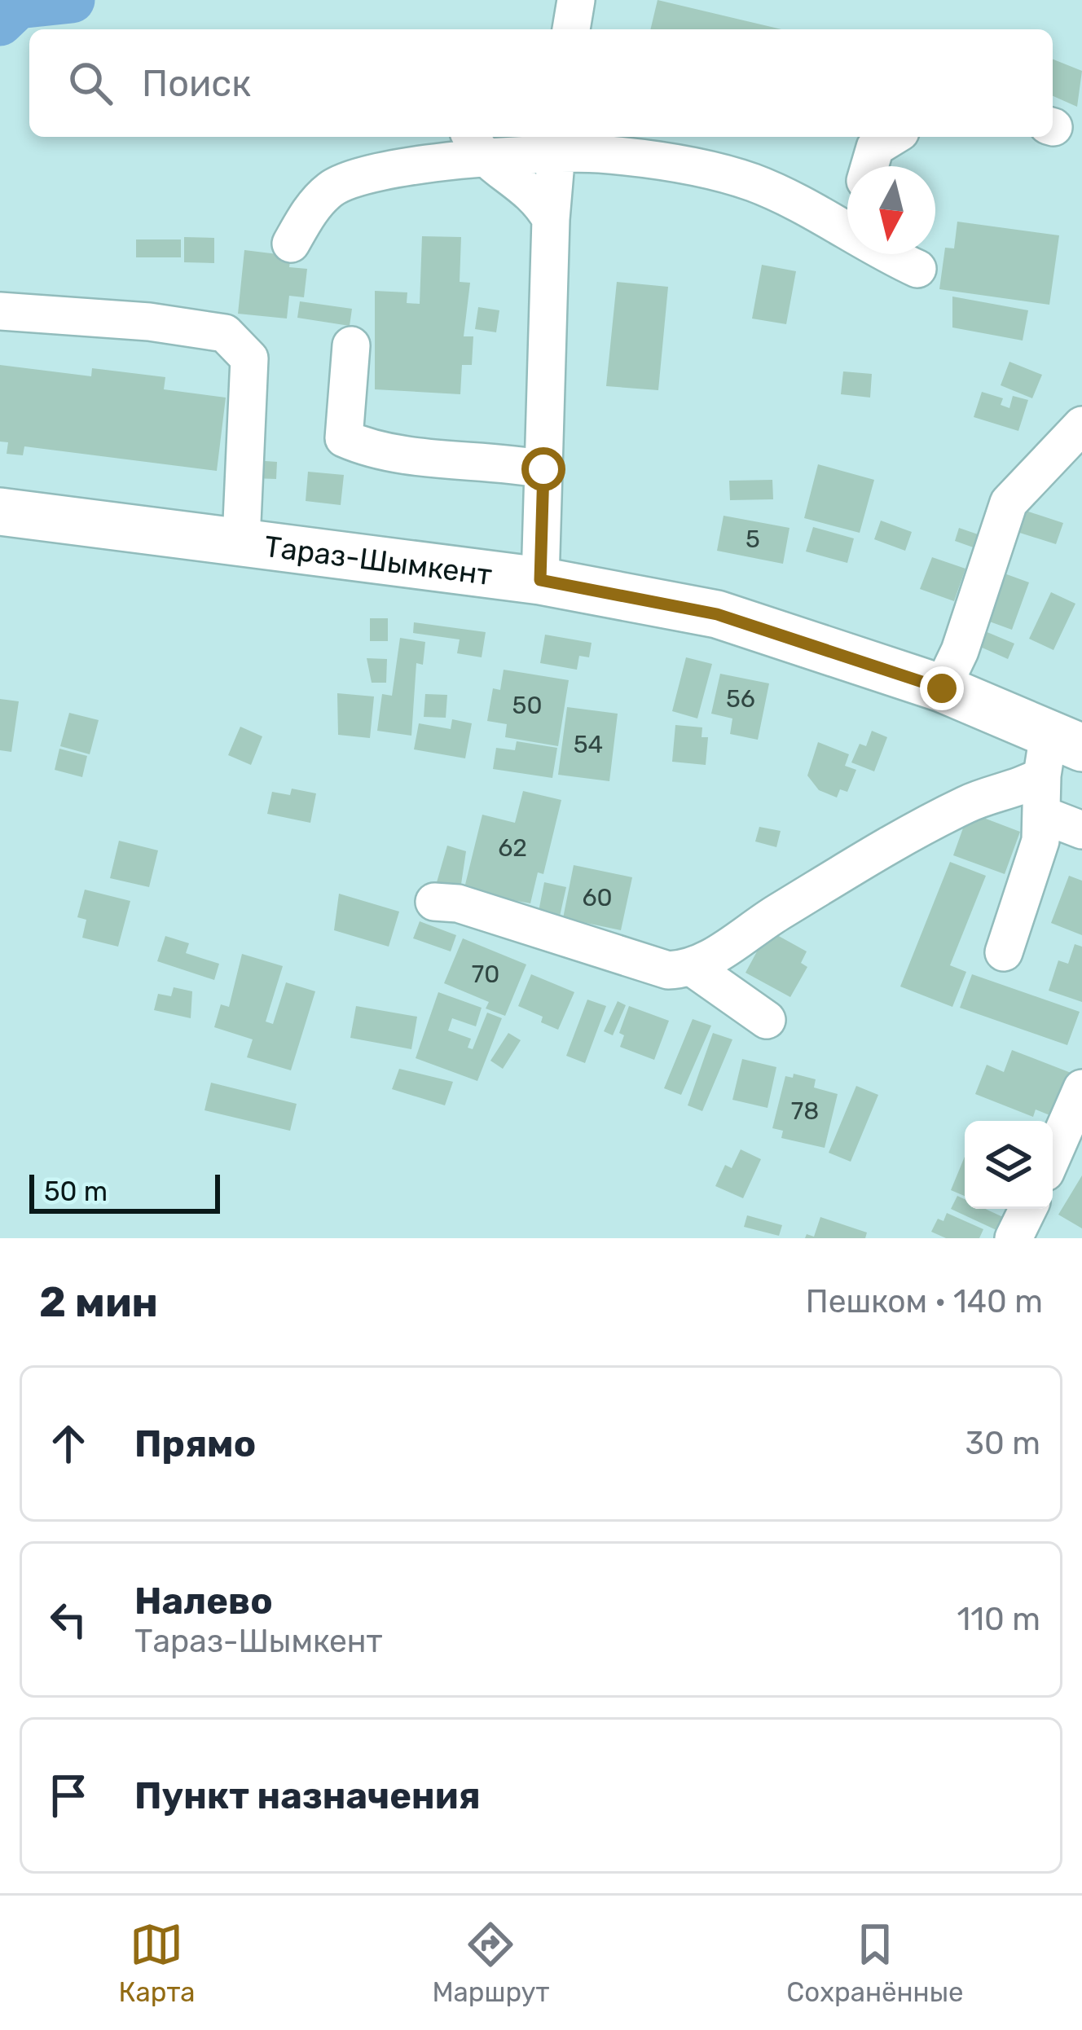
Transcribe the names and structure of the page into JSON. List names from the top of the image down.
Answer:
{
  "streets": {
    "main road": ["Тараз-Шымкент"]
  },
  "house_numbers": [
    "5",
    "56",
    "50",
    "54",
    "62",
    "60",
    "70",
    "78"
  ],
  "scale_bar": "50 m",
  "north": "bottom",
  "page": {
    "search": "Поиск",
    "scale": "50 m",
    "heading": ["2 мин", "Пешком · 140 m"],
    "list": [
      ["Прямо", "30 m"],
      ["Налево", "Тараз-Шымкент", "110 m"],
      "Пункт назначения"
    ],
    "nav": ["Карта", "Маршрут", "Сохранённые"]
  }
}
